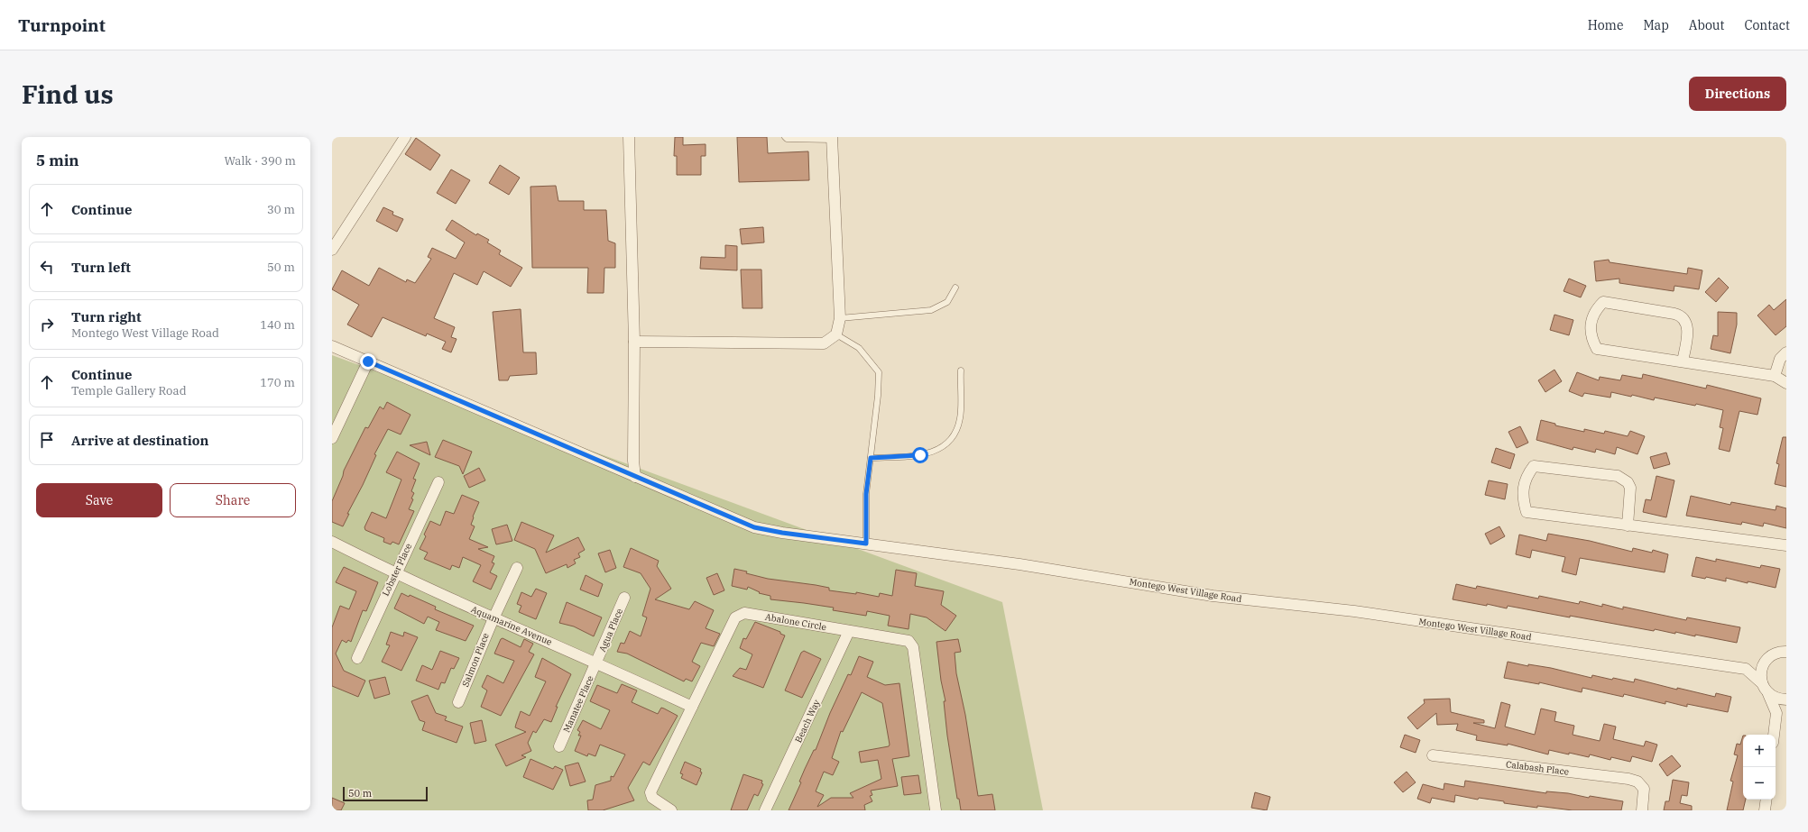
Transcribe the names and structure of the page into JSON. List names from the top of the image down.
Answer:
{
  "streets": {
    "street": [
      "Lobster Place",
      "Montego West Village Road",
      "Abalone Circle",
      "Aquamarine Avenue",
      "Agua Place",
      "Salmon Place",
      "Manatee Place",
      "Beach Way",
      "Calabash Place"
    ]
  },
  "crossings": [
    ["Lobster Place", "Aquamarine Avenue"],
    ["Abalone Circle", "Aquamarine Avenue"],
    ["Abalone Circle", "Beach Way"],
    ["Aquamarine Avenue", "Agua Place"],
    ["Aquamarine Avenue", "Salmon Place"],
    ["Aquamarine Avenue", "Manatee Place"],
    ["Agua Place", "Manatee Place"]
  ],
  "scale_bar": "50 m",
  "page": {
    "header": "Turnpoint",
    "nav": [
      "Home",
      "Map",
      "About",
      "Contact"
    ],
    "buttons": [
      "Directions",
      ["Save", "Share"]
    ],
    "title": "Find us",
    "heading": ["5 min", "Walk · 390 m"],
    "list": [
      ["Continue", "30 m"],
      ["Turn left", "50 m"],
      ["Turn right", "Montego West Village Road", "140 m"],
      ["Continue", "Temple Gallery Road", "170 m"],
      "Arrive at destination"
    ],
    "map_buttons": ["+", "−"],
    "scale": "50 m"
  }
}
